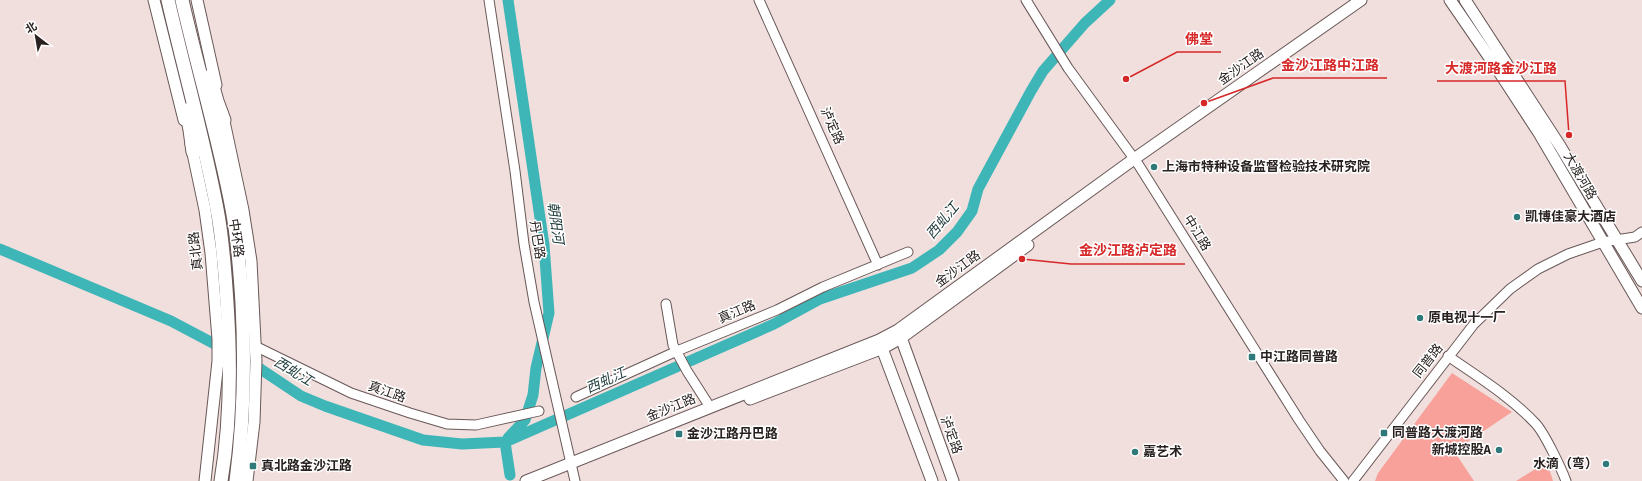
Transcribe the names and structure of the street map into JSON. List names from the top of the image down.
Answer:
{
  "streets": {
    "highway": ["中环路"],
    "main road": [
      "金沙江路",
      "泸定路",
      "大渡河路",
      "真北路"
    ],
    "street": [
      "中江路",
      "丹巴路",
      "真江路",
      "同普路"
    ]
  },
  "crossings": [
    ["金沙江路", "泸定路"],
    ["金沙江路", "中江路"],
    ["金沙江路", "丹巴路"],
    ["泸定路", "真江路"],
    ["大渡河路", "同普路"],
    ["中环路", "真北路"]
  ],
  "water": ["西虬江", "朝阳河"],
  "places": {
    "other": [
      "佛堂",
      "金沙江路中江路",
      "大渡河路金沙江路",
      "上海市特种设备监督检验技术研究院",
      "凯博佳豪大酒店",
      "金沙江路泸定路",
      "原电视十一厂",
      "新城控股A",
      "嘉艺术",
      "水滴（弯）"
    ],
    "transit": [
      "中江路同普路",
      "同普路大渡河路",
      "金沙江路丹巴路",
      "真北路金沙江路"
    ]
  },
  "north": "top left"
}
